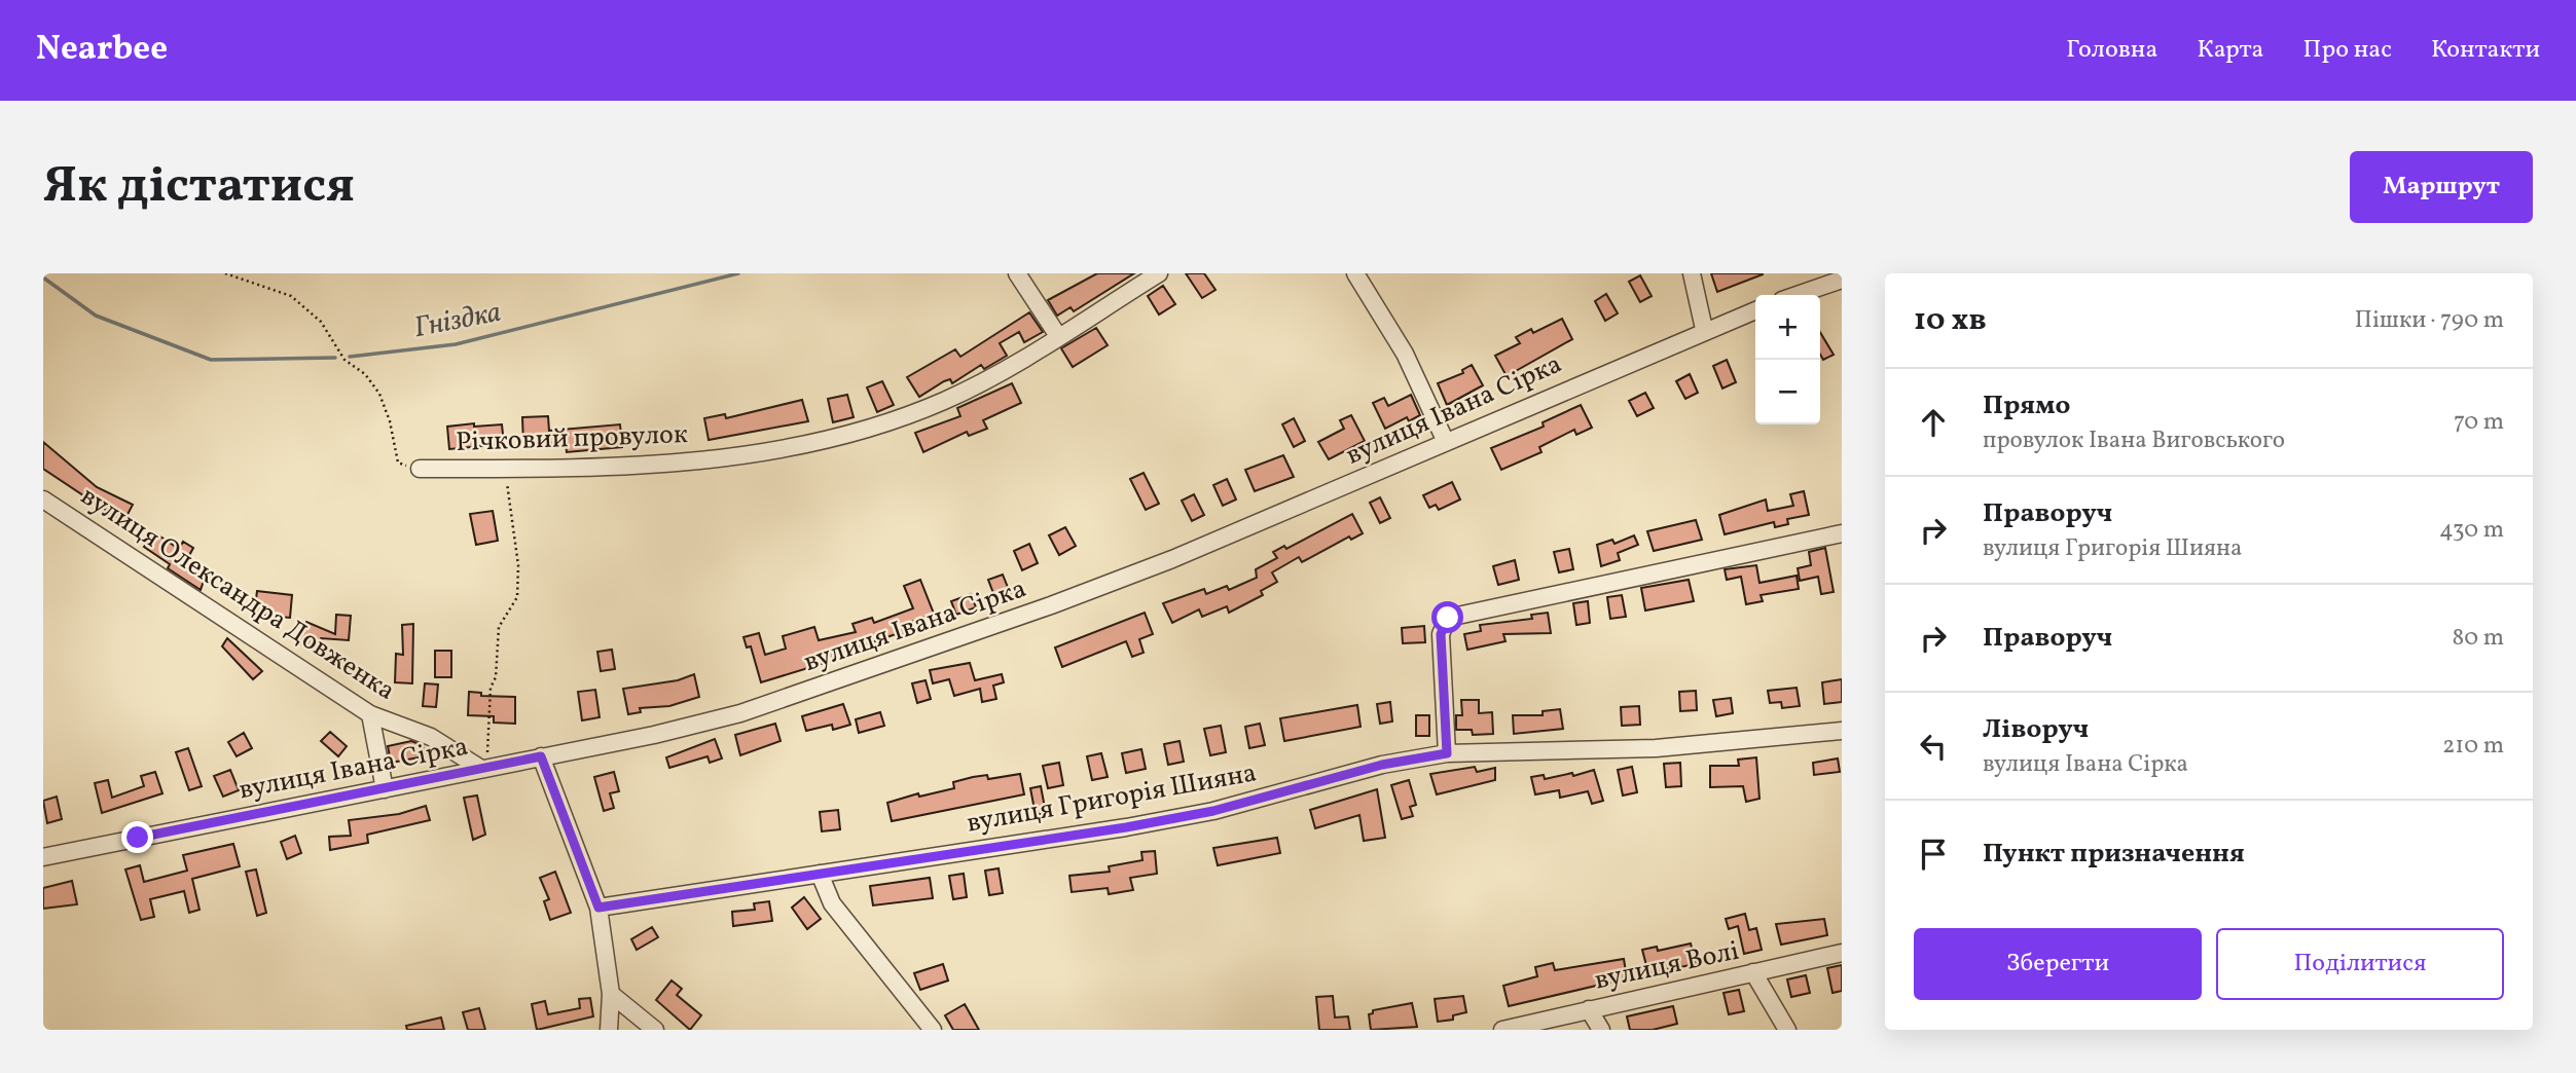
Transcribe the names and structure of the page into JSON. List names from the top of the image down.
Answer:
{
  "streets": {
    "street": [
      "вулиця Івана Сірка",
      "Річковий провулок",
      "вулиця Олександра Довженка",
      "вулиця Григорія Шияна",
      "вулиця Волі"
    ]
  },
  "crossings": [
    ["вулиця Івана Сірка", "вулиця Олександра Довженка"]
  ],
  "water": ["Гніздка"],
  "page": {
    "header": "Nearbee",
    "nav": [
      "Головна",
      "Карта",
      "Про нас",
      "Контакти"
    ],
    "buttons": [
      "Маршрут",
      ["Зберегти", "Поділитися"]
    ],
    "title": "Як дістатися",
    "heading": ["10 хв", "Пішки · 790 m"],
    "map_buttons": ["+", "−"],
    "list": [
      ["Прямо", "провулок Івана Виговського", "70 m"],
      ["Праворуч", "вулиця Григорія Шияна", "430 m"],
      ["Праворуч", "80 m"],
      ["Ліворуч", "вулиця Івана Сірка", "210 m"],
      "Пункт призначення"
    ]
  }
}
